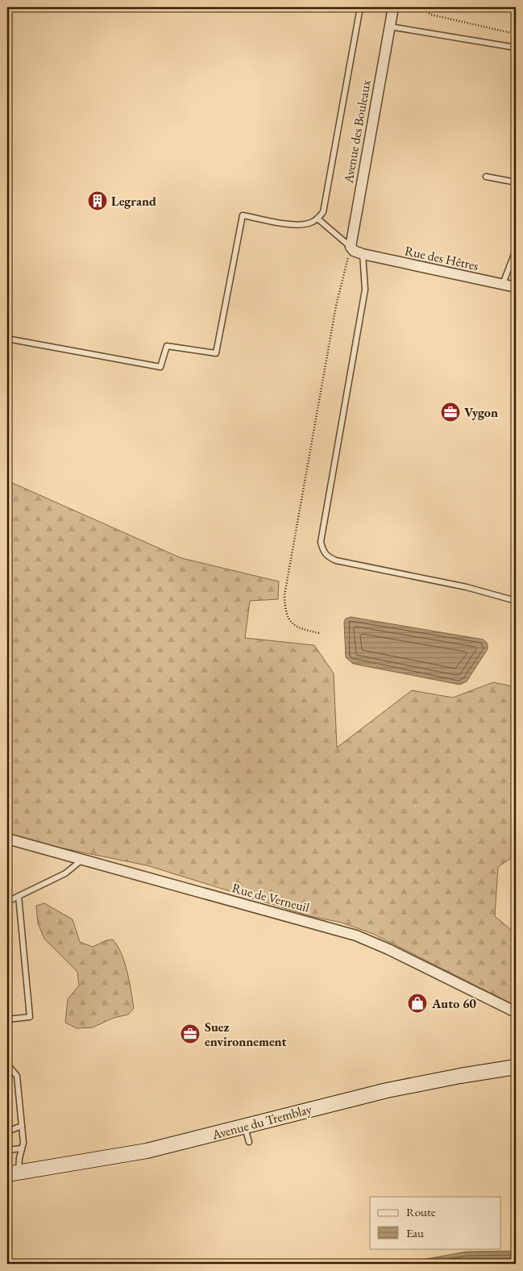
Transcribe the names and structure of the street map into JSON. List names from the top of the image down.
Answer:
{
  "streets": {
    "main road": ["Avenue du Tremblay"],
    "street": ["Avenue des Bouleaux", "Rue des Hêtres", "Rue de Verneuil"]
  },
  "places": {
    "building": ["Legrand"],
    "office": ["Vygon", "Suez environnement"],
    "shop": ["Auto 60"]
  },
  "legend": ["Route", "Eau"]
}
